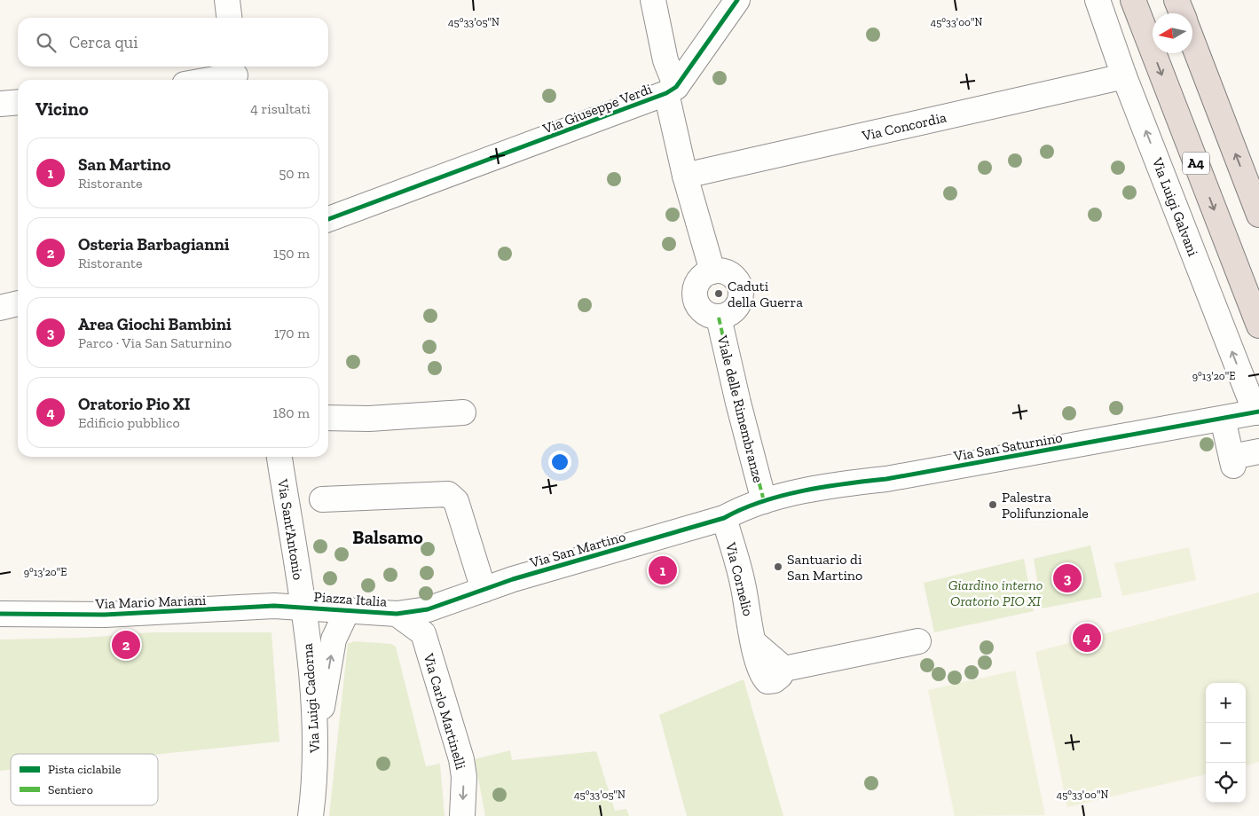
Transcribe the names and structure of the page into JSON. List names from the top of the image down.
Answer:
{
  "streets": {
    "highway": ["A4"],
    "street": [
      "Via Giuseppe Verdi",
      "Via Concordia",
      "Via Luigi Galvani",
      "Viale delle Rimembranze",
      "Via San Saturnino",
      "Via Sant'Antonio",
      "Via San Martino",
      "Via Cornelio",
      "Piazza Italia",
      "Via Mario Mariani",
      "Via Luigi Cadorna",
      "Via Carlo Martinelli"
    ]
  },
  "crossings": [
    ["Via Concordia", "Via Luigi Galvani"],
    ["Via Luigi Galvani", "Via San Saturnino"],
    ["Viale delle Rimembranze", "Via San Saturnino"],
    ["Viale delle Rimembranze", "Via San Martino"],
    ["Via San Saturnino", "Via San Martino"],
    ["Via Sant'Antonio", "Piazza Italia"],
    ["Via Sant'Antonio", "Via Mario Mariani"],
    ["Via Sant'Antonio", "Via Luigi Cadorna"],
    ["Via San Martino", "Via Cornelio"],
    ["Via San Martino", "Piazza Italia"],
    ["Via San Martino", "Via Carlo Martinelli"],
    ["Piazza Italia", "Via Mario Mariani"],
    ["Piazza Italia", "Via Luigi Cadorna"],
    ["Piazza Italia", "Via Carlo Martinelli"],
    ["Via Mario Mariani", "Via Luigi Cadorna"]
  ],
  "one_way": ["Via Luigi Galvani", "Via Carlo Martinelli"],
  "districts": ["Balsamo"],
  "parks": ["Giardino interno Oratorio PIO XI"],
  "places": ["Caduti della Guerra", "Palestra Polifunzionale", "Santuario di San Martino"],
  "legend": ["Pista ciclabile", "Sentiero"],
  "north": "left",
  "page": {
    "search": "Cerca qui",
    "heading": ["Vicino", "4 risultati"],
    "list": [
      {
        "mark": "1",
        "name": "San Martino",
        "note": "Ristorante",
        "value": "50 m"
      },
      {
        "mark": "2",
        "name": "Osteria Barbagianni",
        "note": "Ristorante",
        "value": "150 m"
      },
      {
        "mark": "3",
        "name": "Area Giochi Bambini",
        "note": "Parco · Via San Saturnino",
        "value": "170 m"
      },
      {
        "mark": "4",
        "name": "Oratorio Pio XI",
        "note": "Edificio pubblico",
        "value": "180 m"
      }
    ],
    "pins": [
      "1",
      "3",
      "4",
      "2"
    ],
    "map_buttons": ["+", "−"]
  },
  "coordinates": ["45°33'05\"N", "45°33'00\"N", "9°13'20\"E"]
}
